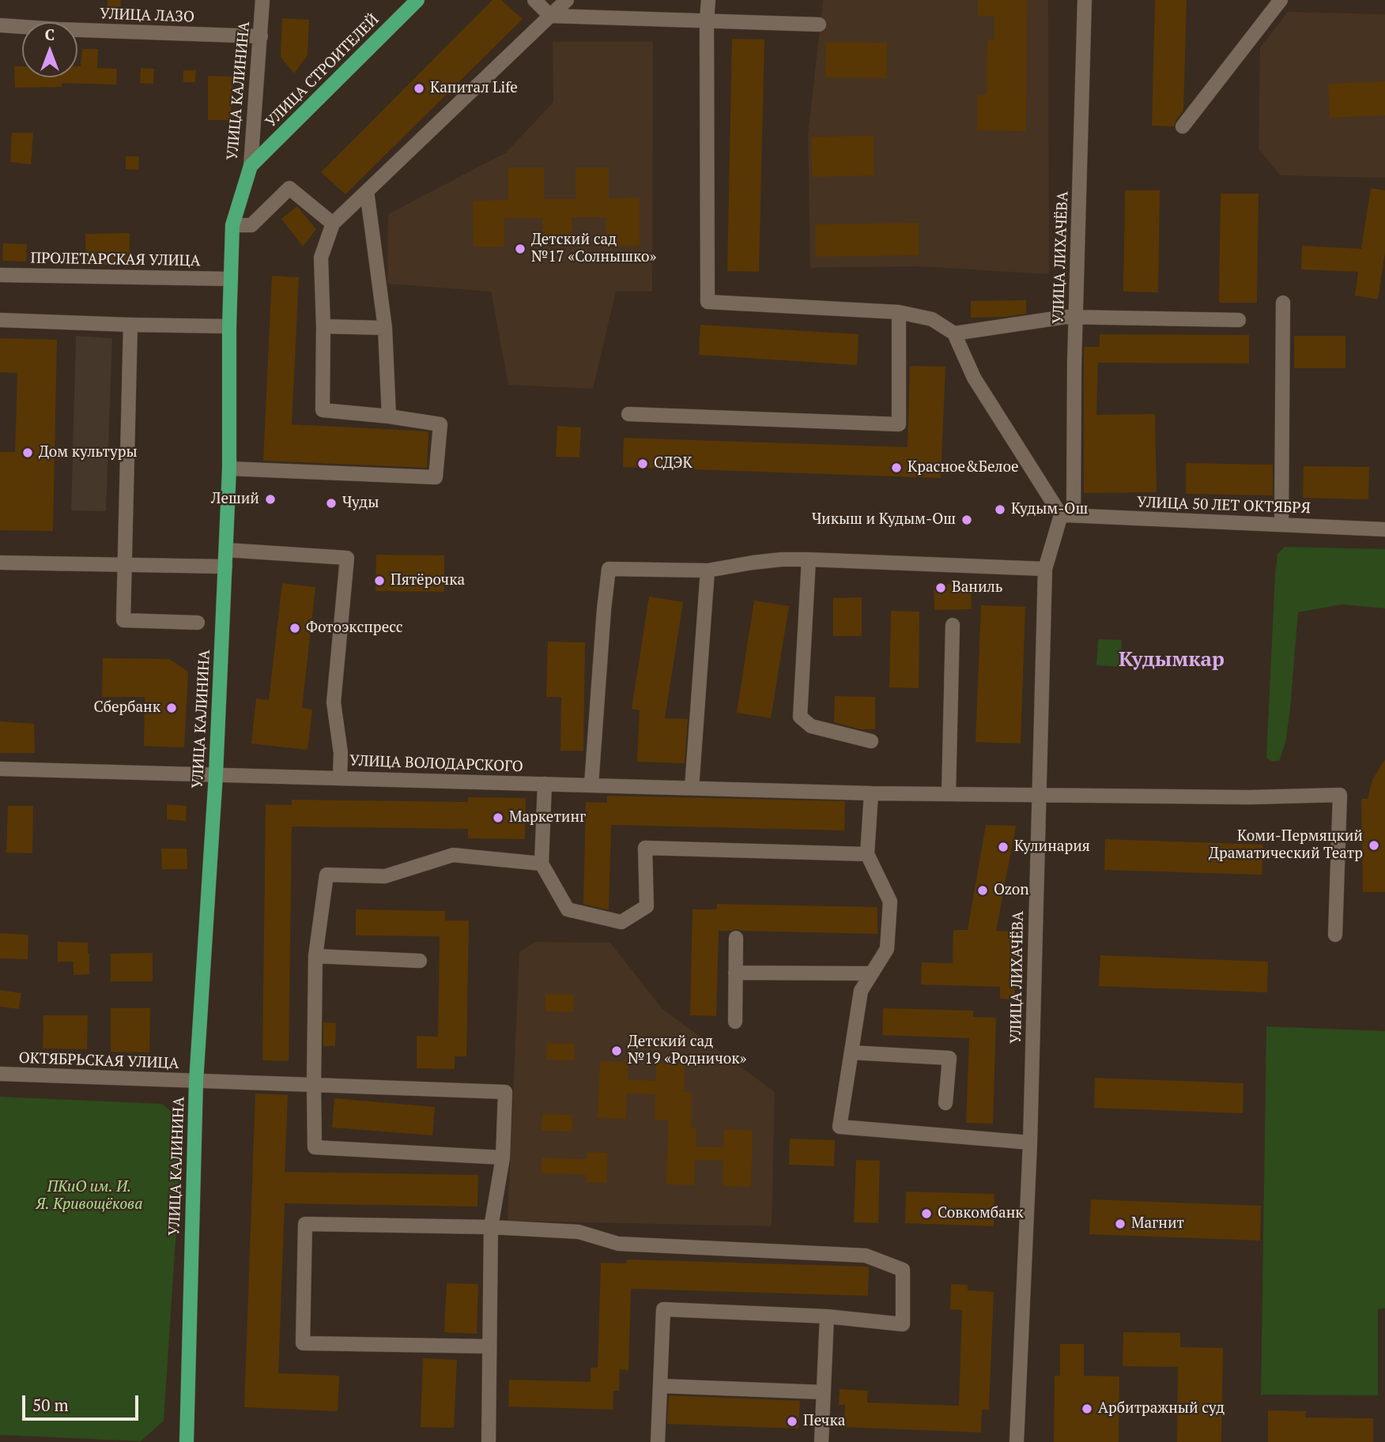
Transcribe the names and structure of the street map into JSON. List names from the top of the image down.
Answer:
{
  "streets": {
    "main road": ["УЛИЦА СТРОИТЕЛЕЙ", "УЛИЦА КАЛИНИНА"],
    "street": [
      "УЛИЦА ЛАЗО",
      "УЛИЦА ЛИХАЧЁВА",
      "ПРОЛЕТАРСКАЯ УЛИЦА",
      "УЛИЦА 50 ЛЕТ ОКТЯБРЯ",
      "УЛИЦА ВОЛОДАРСКОГО",
      "ОКТЯБРЬСКАЯ УЛИЦА"
    ]
  },
  "crossings": [
    ["УЛИЦА ЛАЗО", "УЛИЦА КАЛИНИНА"],
    ["УЛИЦА СТРОИТЕЛЕЙ", "УЛИЦА КАЛИНИНА"],
    ["УЛИЦА КАЛИНИНА", "ПРОЛЕТАРСКАЯ УЛИЦА"],
    ["УЛИЦА КАЛИНИНА", "УЛИЦА ВОЛОДАРСКОГО"],
    ["УЛИЦА КАЛИНИНА", "ОКТЯБРЬСКАЯ УЛИЦА"],
    ["УЛИЦА ЛИХАЧЁВА", "УЛИЦА 50 ЛЕТ ОКТЯБРЯ"],
    ["УЛИЦА ЛИХАЧЁВА", "УЛИЦА ВОЛОДАРСКОГО"]
  ],
  "districts": ["Кудымкар"],
  "parks": ["ПКиО им. И. Я. Кривощёкова"],
  "places": [
    "Капитал Life",
    "Детский сад №17 «Солнышко»",
    "Дом культуры",
    "СДЭК",
    "Красное&Белое",
    "Леший",
    "Чуды",
    "Кудым-Ош",
    "Чикыш и Кудым-Ош",
    "Пятёрочка",
    "Ваниль",
    "Фотоэкспресс",
    "Сбербанк",
    "Маркетинг",
    "Коми-Пермяцкий Драматический Театр",
    "Кулинария",
    "Ozon",
    "Детский сад №19 «Родничок»",
    "Совкомбанк",
    "Магнит",
    "Арбитражный суд",
    "Печка"
  ],
  "scale_bar": "50 m",
  "north": "top"
}
